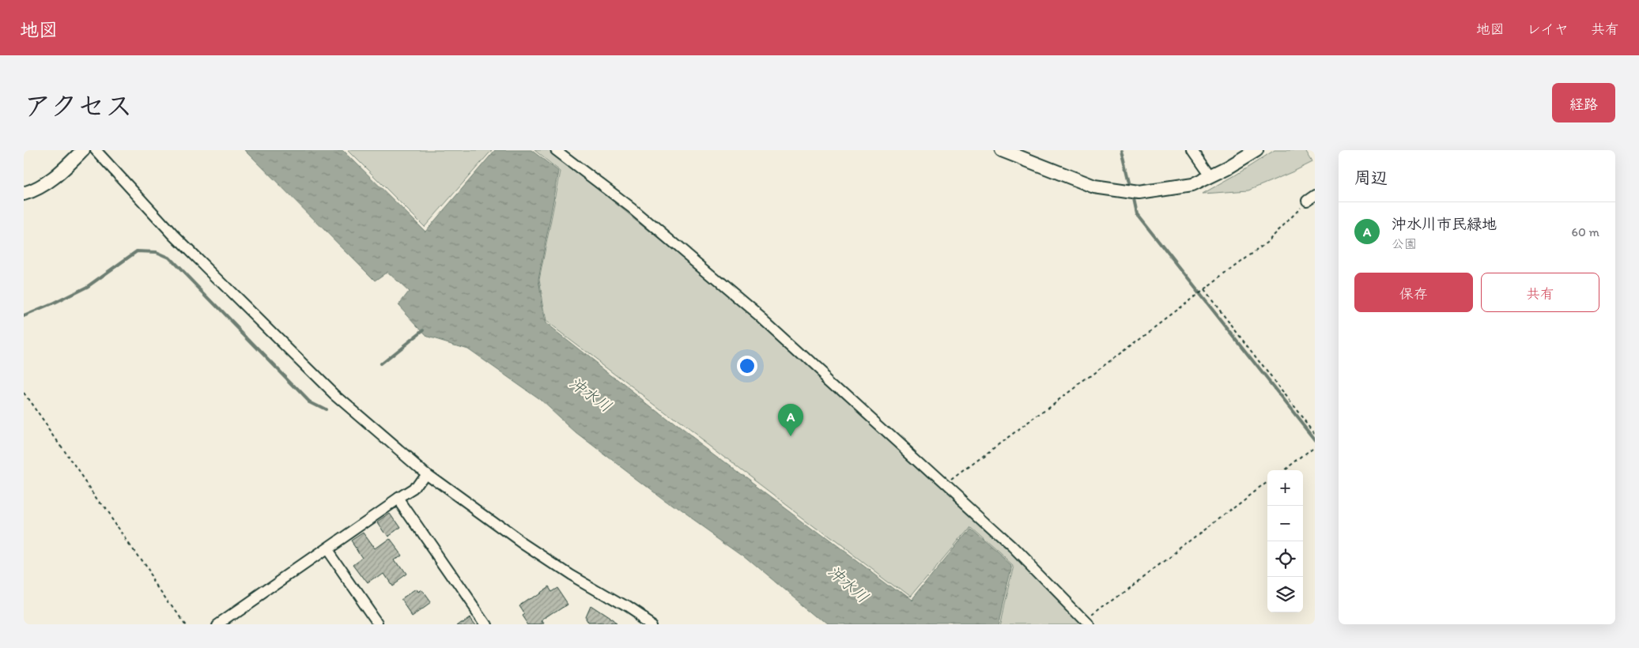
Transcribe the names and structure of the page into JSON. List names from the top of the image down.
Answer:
{
  "water": ["沖水川"],
  "page": {
    "header": "地図",
    "nav": ["地図", "レイヤ", "共有"],
    "title": "アクセス",
    "buttons": [
      "経路",
      ["保存", "共有"]
    ],
    "heading": "周辺",
    "list": [
      {
        "mark": "A",
        "name": "沖水川市民緑地",
        "note": "公園",
        "value": "60 m"
      }
    ],
    "pins": "A",
    "map_buttons": ["+", "−"]
  }
}
